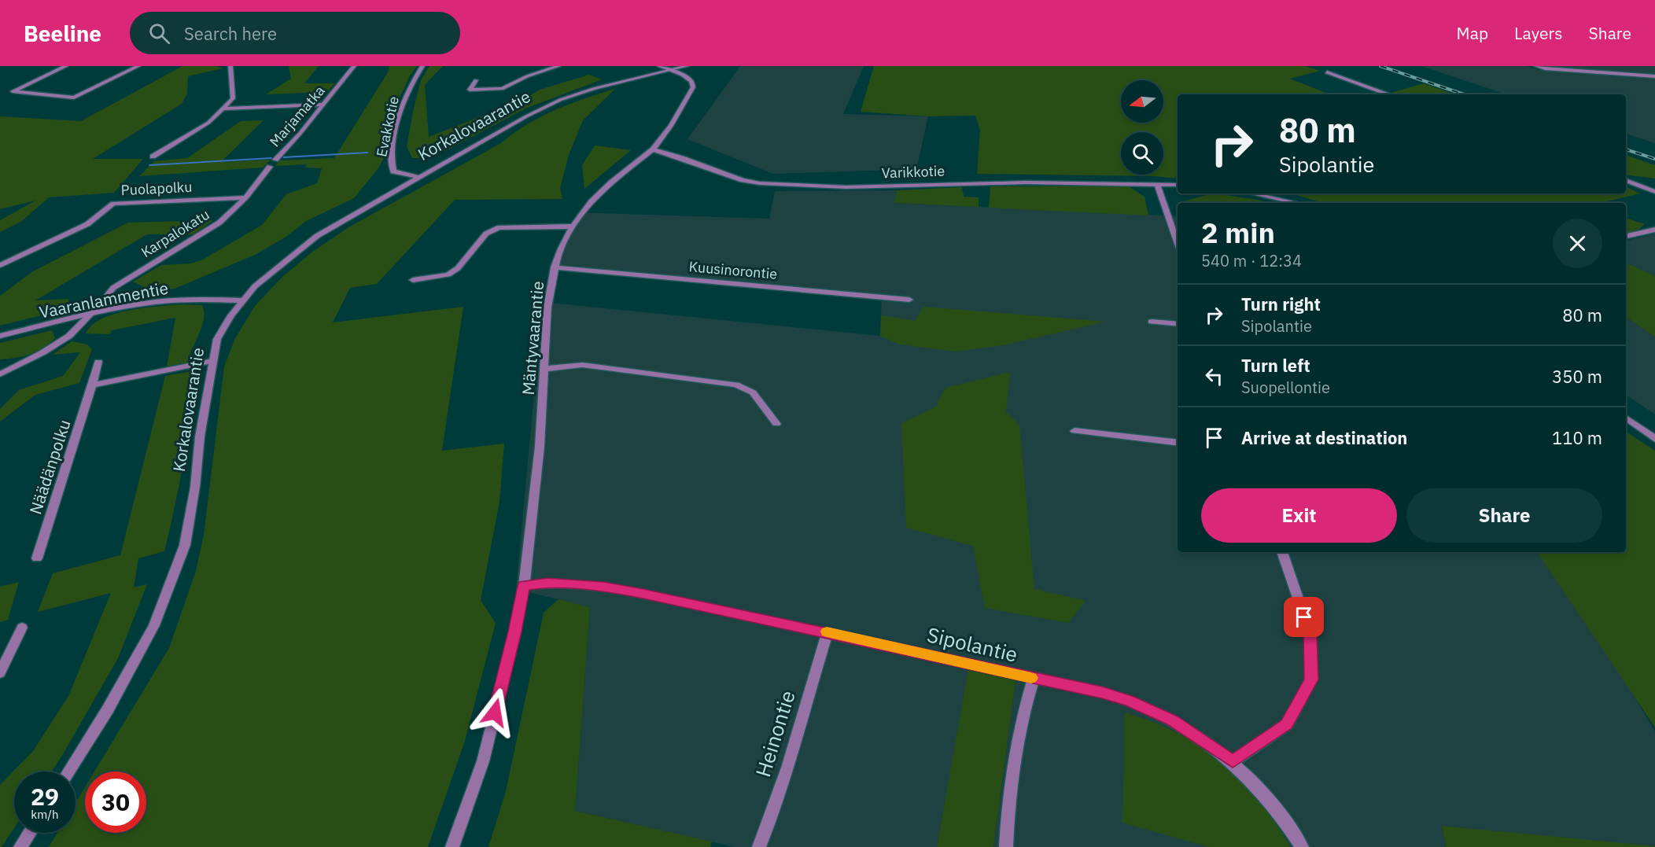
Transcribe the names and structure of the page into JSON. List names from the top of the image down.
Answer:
{
  "streets": {
    "street": [
      "Marjamatka",
      "Korkalovaarantie",
      "Evakkotie",
      "Varikkotie",
      "Puolapolku",
      "Karpalokatu",
      "Kuusinorontie",
      "Vaaranlammentie",
      "Mäntyvaarantie",
      "Näädänpolku",
      "Sipolantie",
      "Heinontie"
    ]
  },
  "crossings": [
    ["Korkalovaarantie", "Evakkotie"],
    ["Korkalovaarantie", "Vaaranlammentie"],
    ["Korkalovaarantie", "Mäntyvaarantie"],
    ["Varikkotie", "Mäntyvaarantie"],
    ["Puolapolku", "Karpalokatu"],
    ["Karpalokatu", "Vaaranlammentie"],
    ["Kuusinorontie", "Mäntyvaarantie"],
    ["Mäntyvaarantie", "Sipolantie"],
    ["Sipolantie", "Heinontie"]
  ],
  "north": "left",
  "page": {
    "header": "Beeline",
    "search": "Search here",
    "nav": ["Map", "Layers", "Share"],
    "turn": ["80 m", "Sipolantie"],
    "heading": ["2 min", "540 m · 12:34"],
    "list": [
      {
        "name": "Turn right",
        "note": "Sipolantie",
        "value": "80 m"
      },
      {
        "name": "Turn left",
        "note": "Suopellontie",
        "value": "350 m"
      },
      {
        "name": "Arrive at destination",
        "value": "110 m"
      }
    ],
    "buttons": ["Exit", "Share"],
    "speed": "29 km/h",
    "limit": "30"
  }
}
